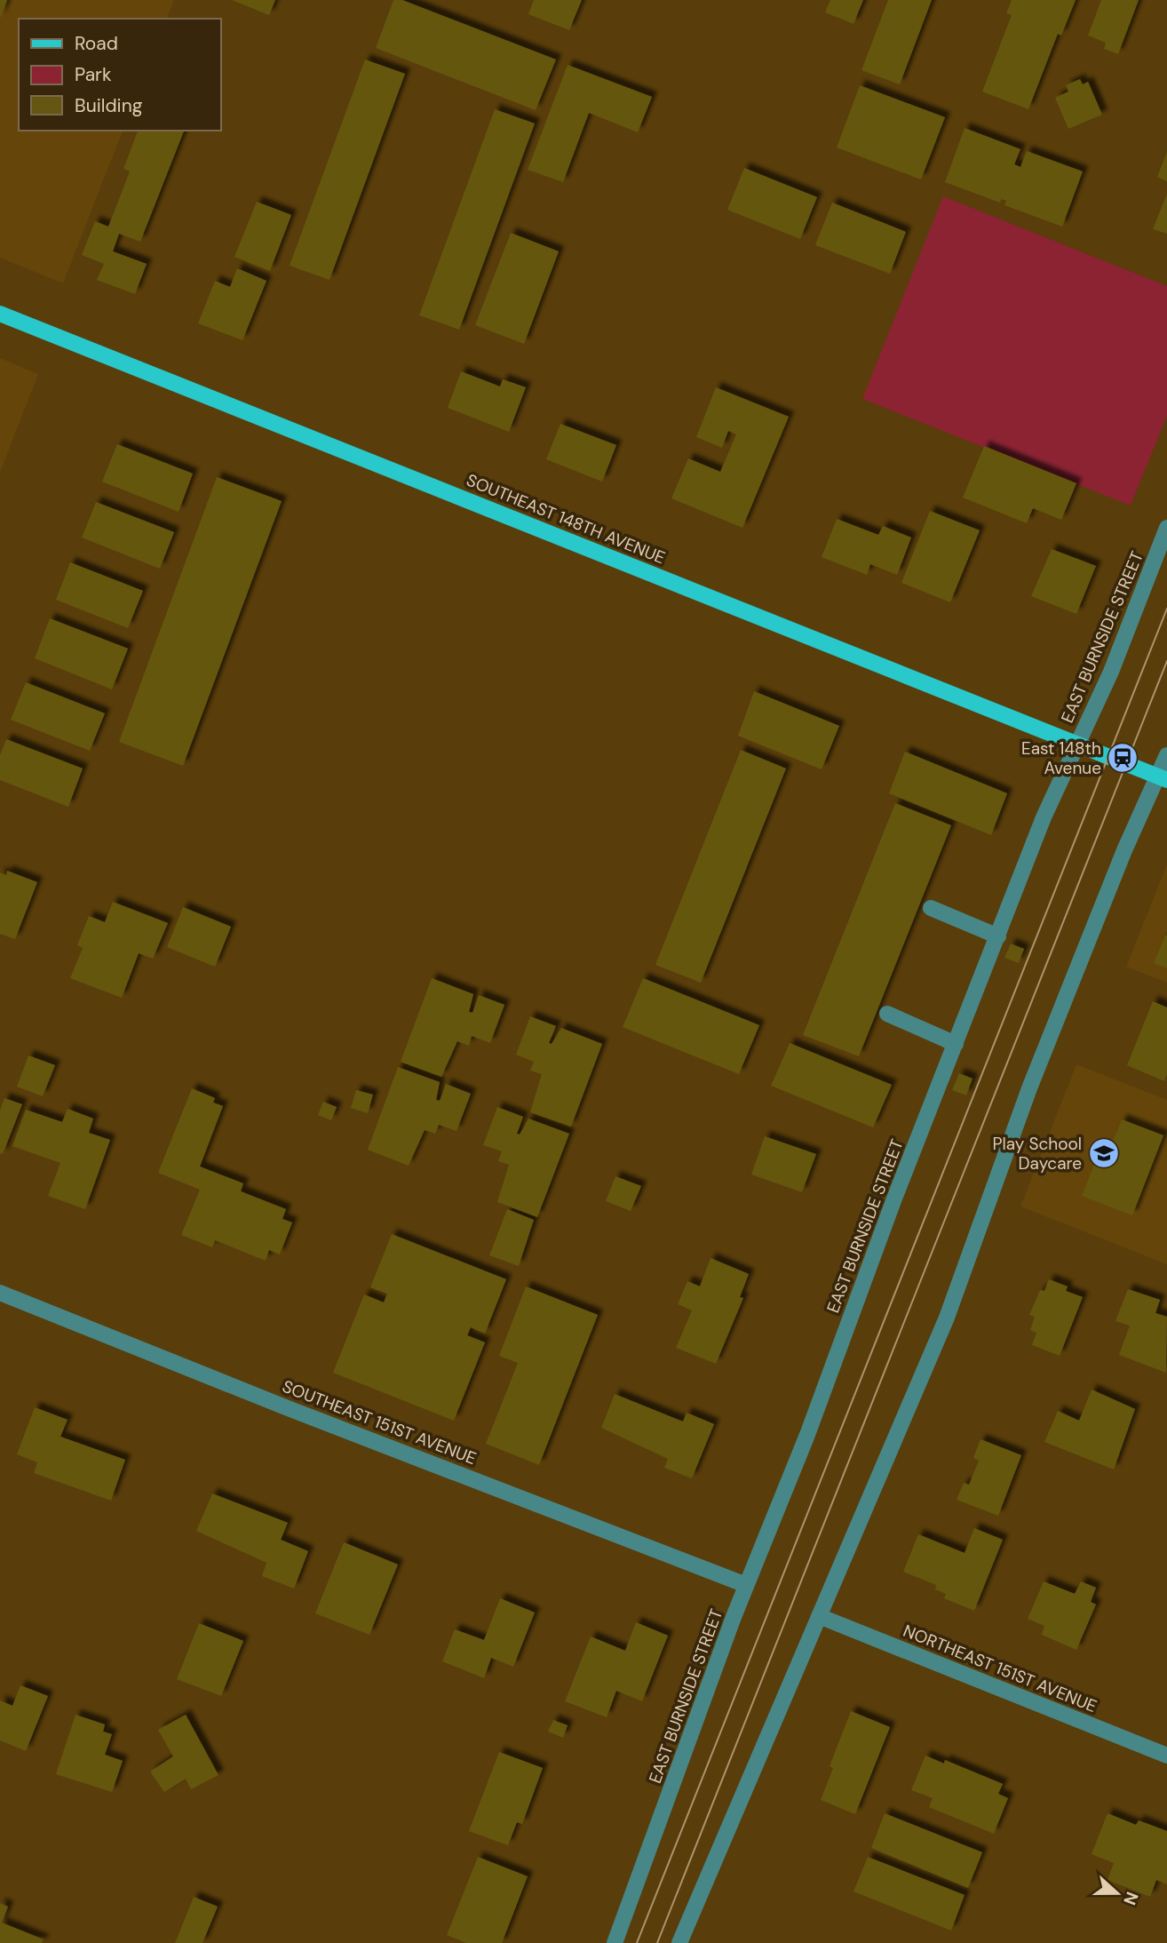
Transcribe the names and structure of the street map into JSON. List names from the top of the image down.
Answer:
{
  "streets": {
    "main road": ["SOUTHEAST 148TH AVENUE"],
    "street": ["EAST BURNSIDE STREET", "SOUTHEAST 151ST AVENUE", "NORTHEAST 151ST AVENUE"]
  },
  "crossings": [
    ["SOUTHEAST 148TH AVENUE", "EAST BURNSIDE STREET"],
    ["EAST BURNSIDE STREET", "SOUTHEAST 151ST AVENUE"]
  ],
  "places": {
    "station": ["East 148th Avenue"],
    "school or university": ["Play School Daycare"]
  },
  "legend": ["Road", "Park", "Building"],
  "north": "right"
}
